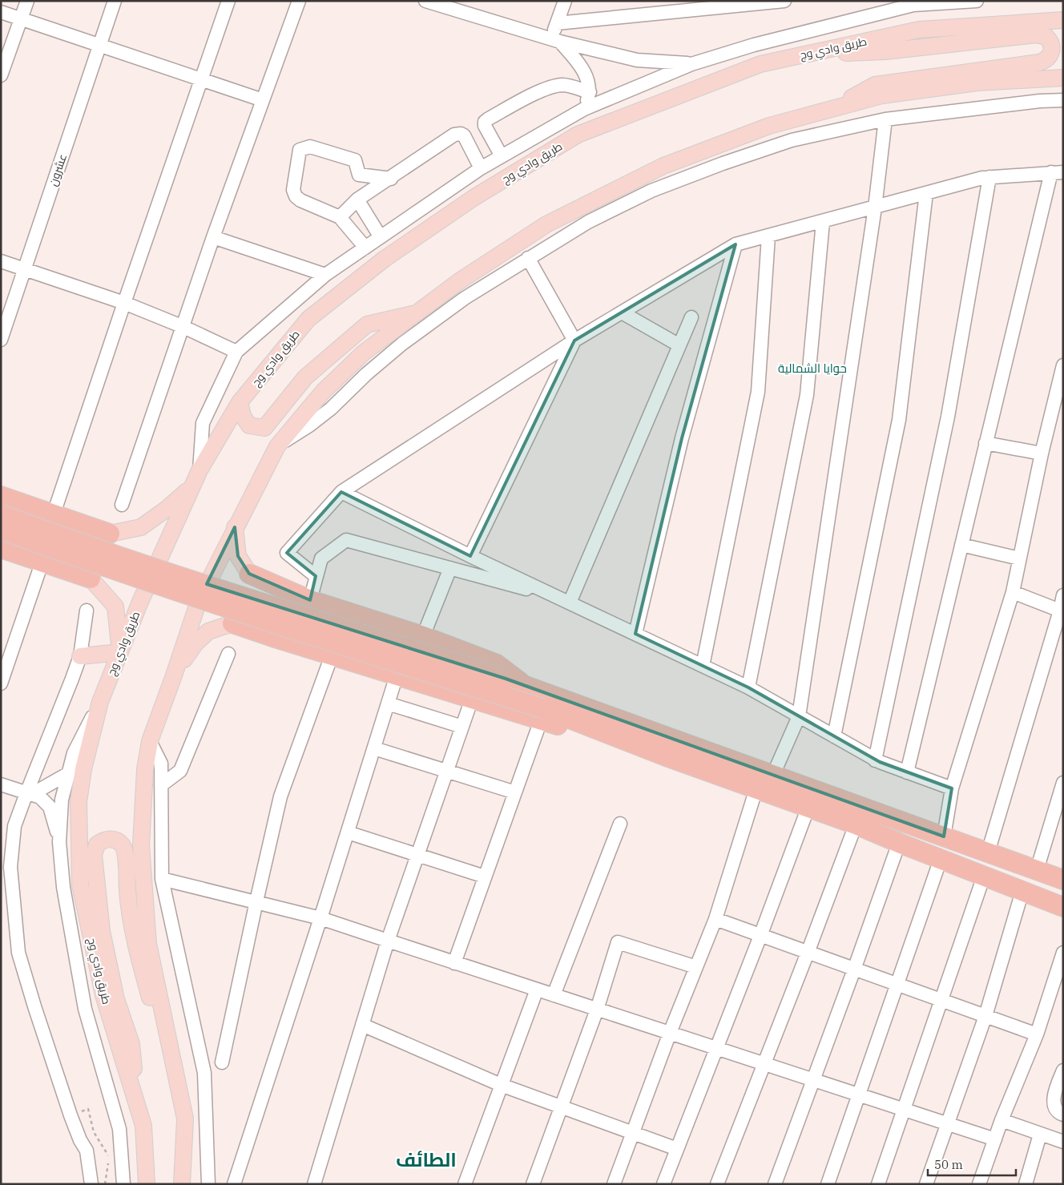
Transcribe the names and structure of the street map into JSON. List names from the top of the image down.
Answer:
{
  "streets": {
    "main road": ["طريق وادي وج"],
    "street": ["عشرون"]
  },
  "districts": ["حوايا الشمالية", "الطائف"],
  "scale_bar": "50 m"
}
